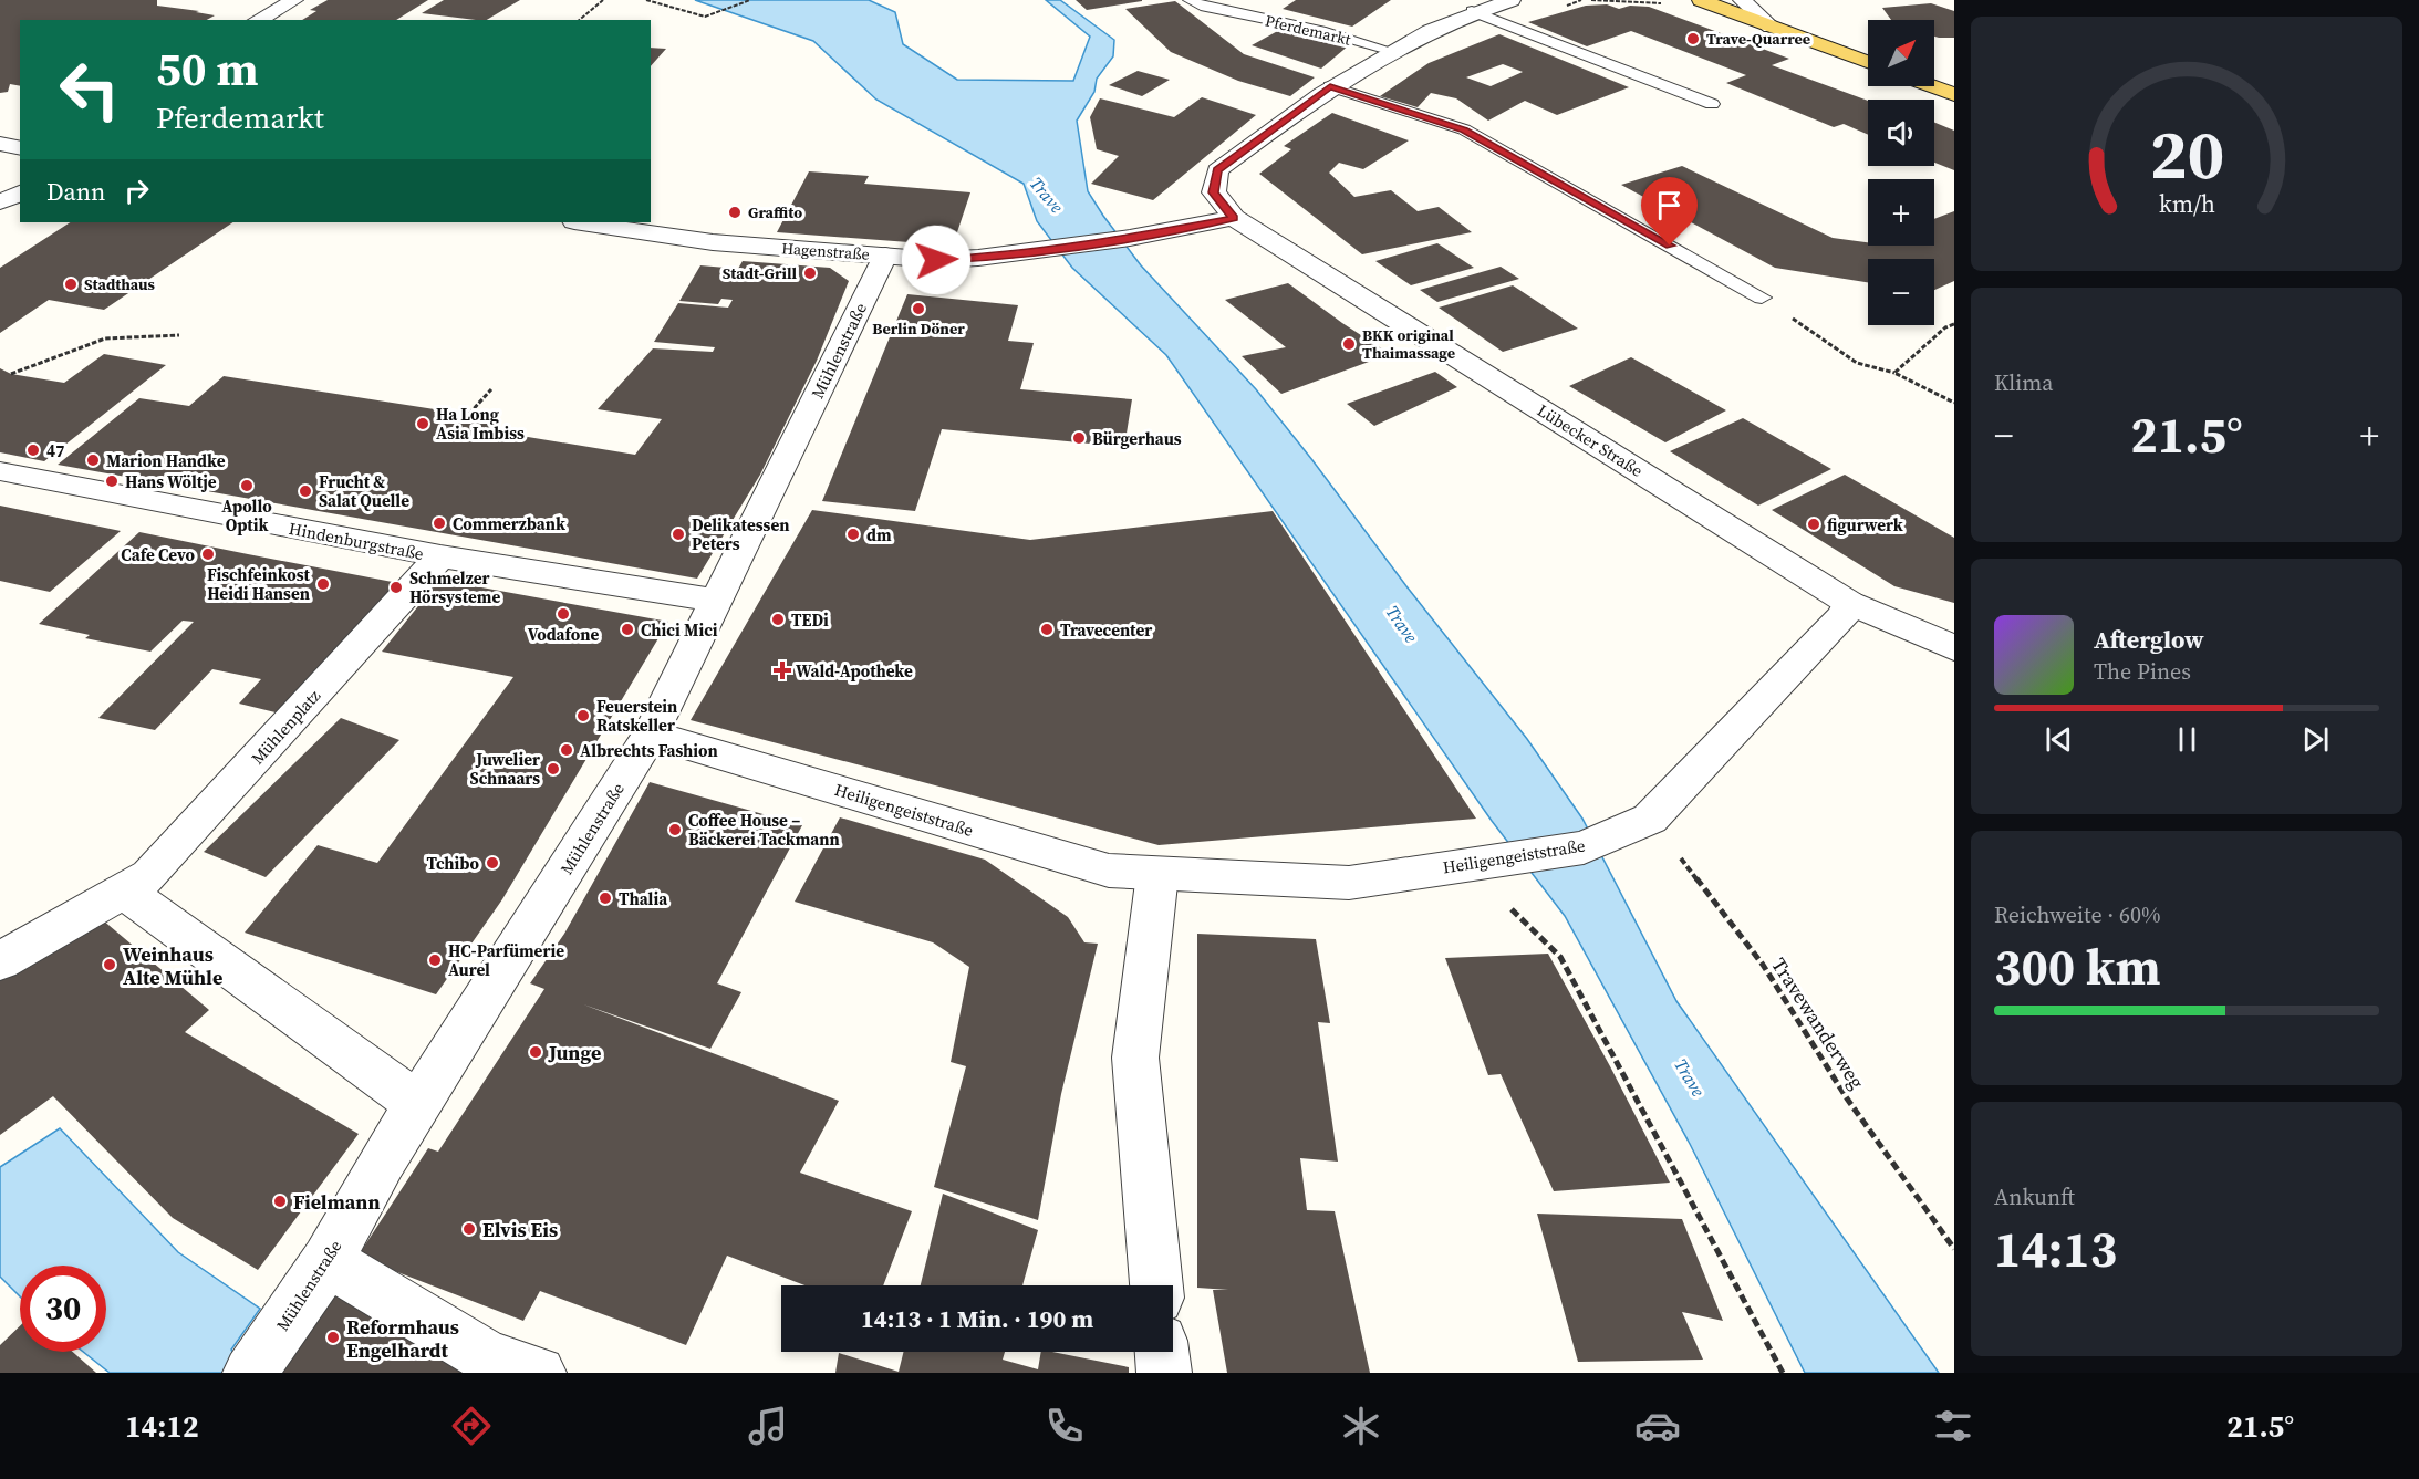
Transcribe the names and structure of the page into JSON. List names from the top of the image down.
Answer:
{
  "streets": {
    "street": [
      "Pferdemarkt",
      "Hagenstraße",
      "Mühlenstraße",
      "Lübecker Straße",
      "Hindenburgstraße",
      "Mühlenplatz",
      "Heiligengeiststraße"
    ],
    "path": ["Travewanderweg"]
  },
  "crossings": [
    ["Pferdemarkt", "Hagenstraße"],
    ["Pferdemarkt", "Lübecker Straße"],
    ["Hagenstraße", "Mühlenstraße"],
    ["Hagenstraße", "Lübecker Straße"],
    ["Mühlenstraße", "Hindenburgstraße"],
    ["Mühlenstraße", "Heiligengeiststraße"],
    ["Lübecker Straße", "Heiligengeiststraße"],
    ["Hindenburgstraße", "Mühlenplatz"],
    ["Heiligengeiststraße", "Travewanderweg"]
  ],
  "water": ["Trave"],
  "places": {
    "other": [
      "Trave-Quarree",
      "Graffito",
      "Stadt-Grill",
      "Stadthaus",
      "Berlin Döner",
      "BKK original Thaimassage",
      "Ha Long Asia Imbiss",
      "Bürgerhaus",
      "47",
      "Marion Handke",
      "Hans Wöltje",
      "Apollo Optik",
      "Frucht & Salat Quelle",
      "Commerzbank",
      "figurwerk",
      "Delikatessen Peters",
      "dm",
      "Cafe Cevo",
      "Fischfeinkost Heidi Hansen",
      "Schmelzer Hörsysteme",
      "Vodafone",
      "TEDi",
      "Chici Mici",
      "Travecenter",
      "Feuerstein Ratskeller",
      "Albrechts Fashion",
      "Juwelier Schnaars",
      "Coffee House – Bäckerei Tackmann",
      "Tchibo",
      "Thalia",
      "HC-Parfümerie Aurel",
      "Weinhaus Alte Mühle",
      "Junge",
      "Fielmann",
      "Elvis Eis",
      "Reformhaus Engelhardt"
    ],
    "health": ["Wald-Apotheke"]
  },
  "north": "top right",
  "page": {
    "map_buttons": ["+", "−"],
    "turn": ["50 m", "Pferdemarkt"],
    "then": "Dann",
    "tile": [
      "Klima",
      ["Reichweite · 60%", "300 km"],
      ["Ankunft", "14:13"]
    ],
    "heat": ["−", "21.5°", "+"],
    "song": ["Afterglow", "The Pines"],
    "limit": "30",
    "trip": "14:13 · 1 Min. · 190 m",
    "tabs": ["14:12", "21.5°"],
    "gauge": ["20", "km/h"]
  }
}
